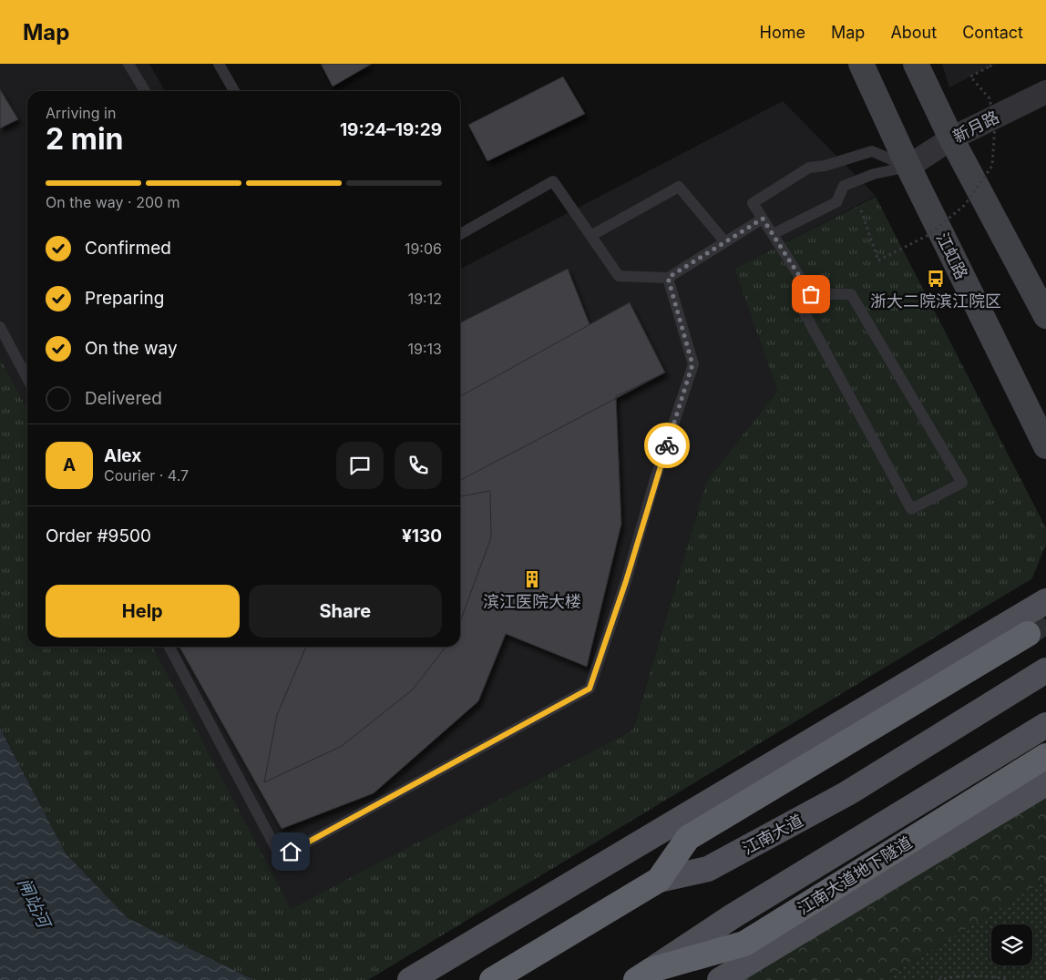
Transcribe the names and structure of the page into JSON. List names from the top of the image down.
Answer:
{
  "streets": {
    "highway": ["江南大道", "江南大道地下隧道"],
    "main road": ["江虹路"],
    "street": ["新月路"]
  },
  "crossings": [
    ["新月路", "江虹路"]
  ],
  "water": ["闸站河"],
  "places": {
    "bus stop": ["浙大二院滨江院区"],
    "building": ["滨江医院大楼"]
  },
  "page": {
    "header": "Map",
    "nav": [
      "Home",
      "Map",
      "About",
      "Contact"
    ],
    "heading": ["2 min", "Arriving in", "19:24–19:29"],
    "panel": [
      "Alex",
      "Courier · 4.7",
      "Order #9500",
      "¥130"
    ],
    "bar": "On the way · 200 m",
    "list": [
      ["Confirmed", "19:06"],
      ["Preparing", "19:12"],
      ["On the way", "19:13"],
      "Delivered"
    ],
    "round": "A",
    "buttons": ["Help", "Share"]
  }
}
